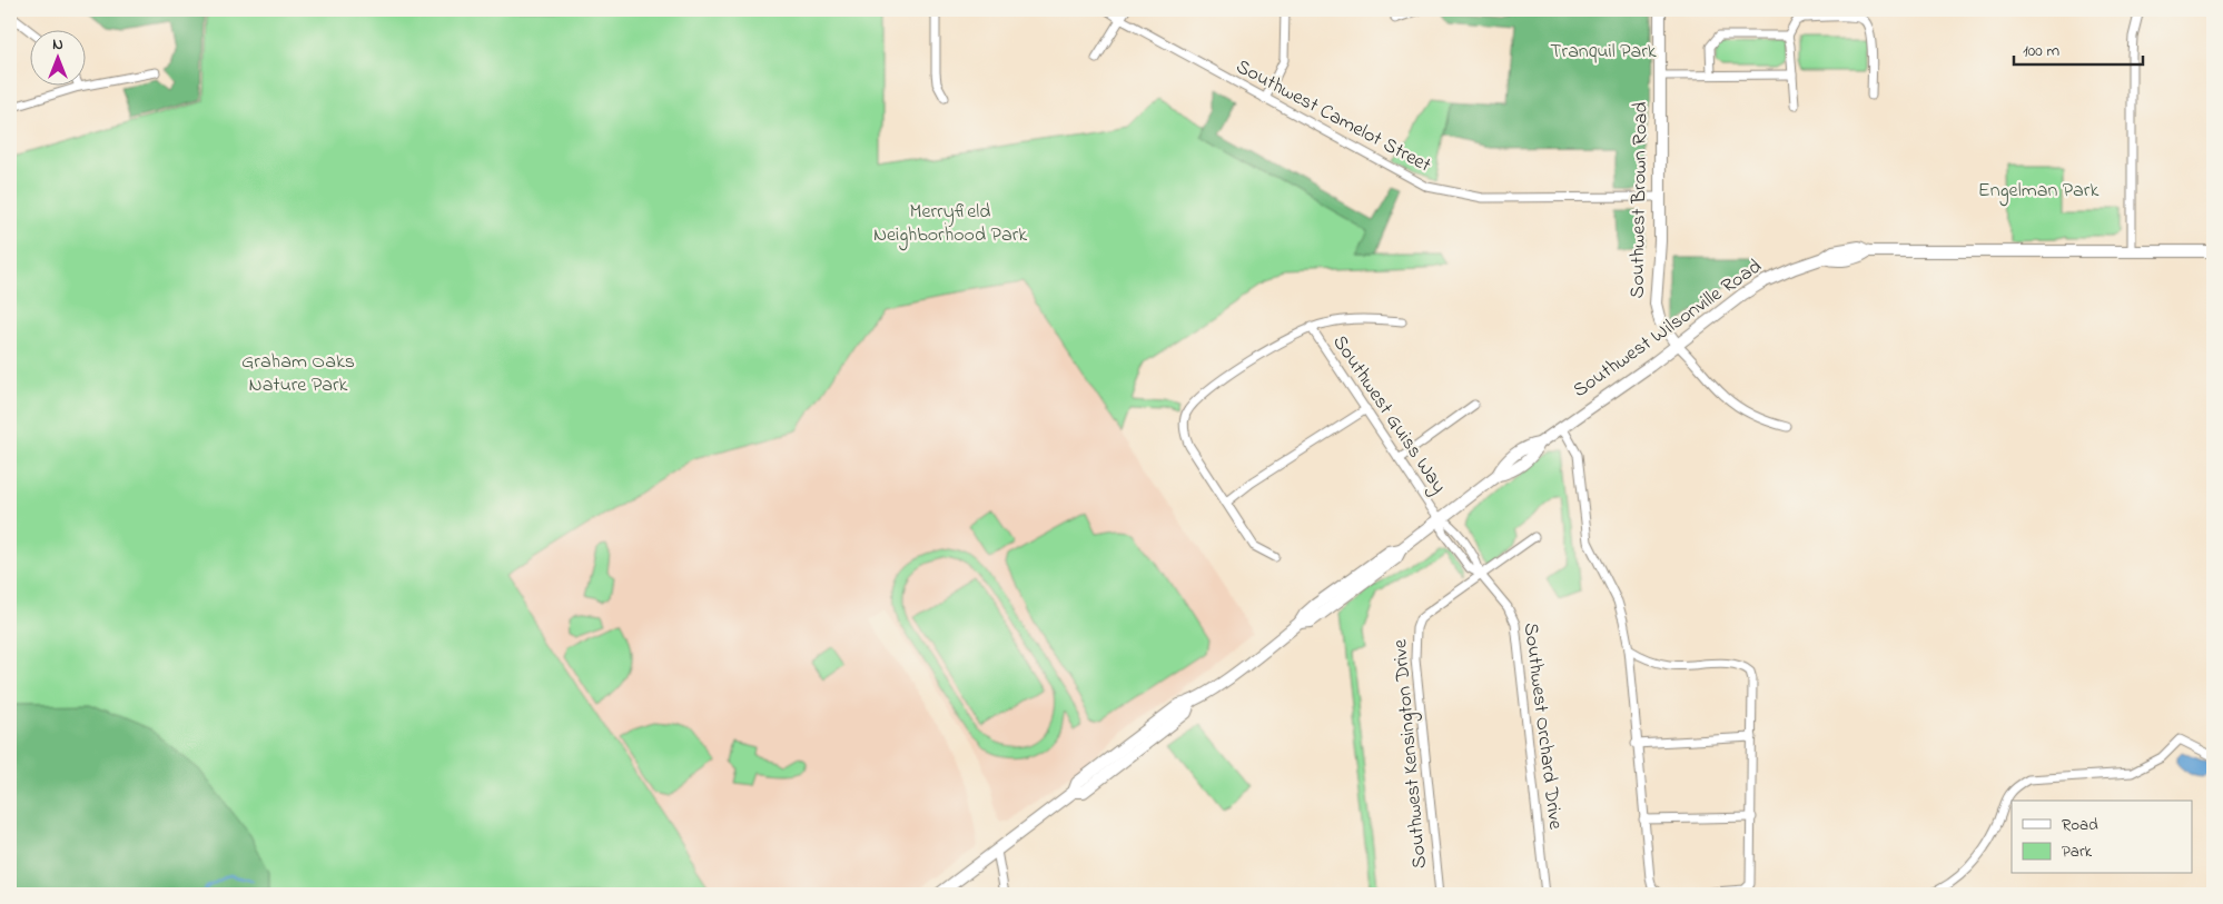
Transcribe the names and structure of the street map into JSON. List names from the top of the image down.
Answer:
{
  "streets": {
    "main road": ["Southwest Brown Road", "Southwest Wilsonville Road"],
    "street": [
      "Southwest Camelot Street",
      "Southwest Guiss Way",
      "Southwest Orchard Drive",
      "Southwest Kensington Drive"
    ]
  },
  "crossings": [
    ["Southwest Camelot Street", "Southwest Brown Road"],
    ["Southwest Brown Road", "Southwest Wilsonville Road"],
    ["Southwest Wilsonville Road", "Southwest Guiss Way"],
    ["Southwest Wilsonville Road", "Southwest Orchard Drive"],
    ["Southwest Guiss Way", "Southwest Orchard Drive"],
    ["Southwest Orchard Drive", "Southwest Kensington Drive"]
  ],
  "parks": [
    "Tranquil Park",
    "Engelman Park",
    "Merryfield Neighborhood Park",
    "Graham Oaks Nature Park"
  ],
  "legend": ["Road", "Park"],
  "scale_bar": "100 m",
  "north": "top"
}
